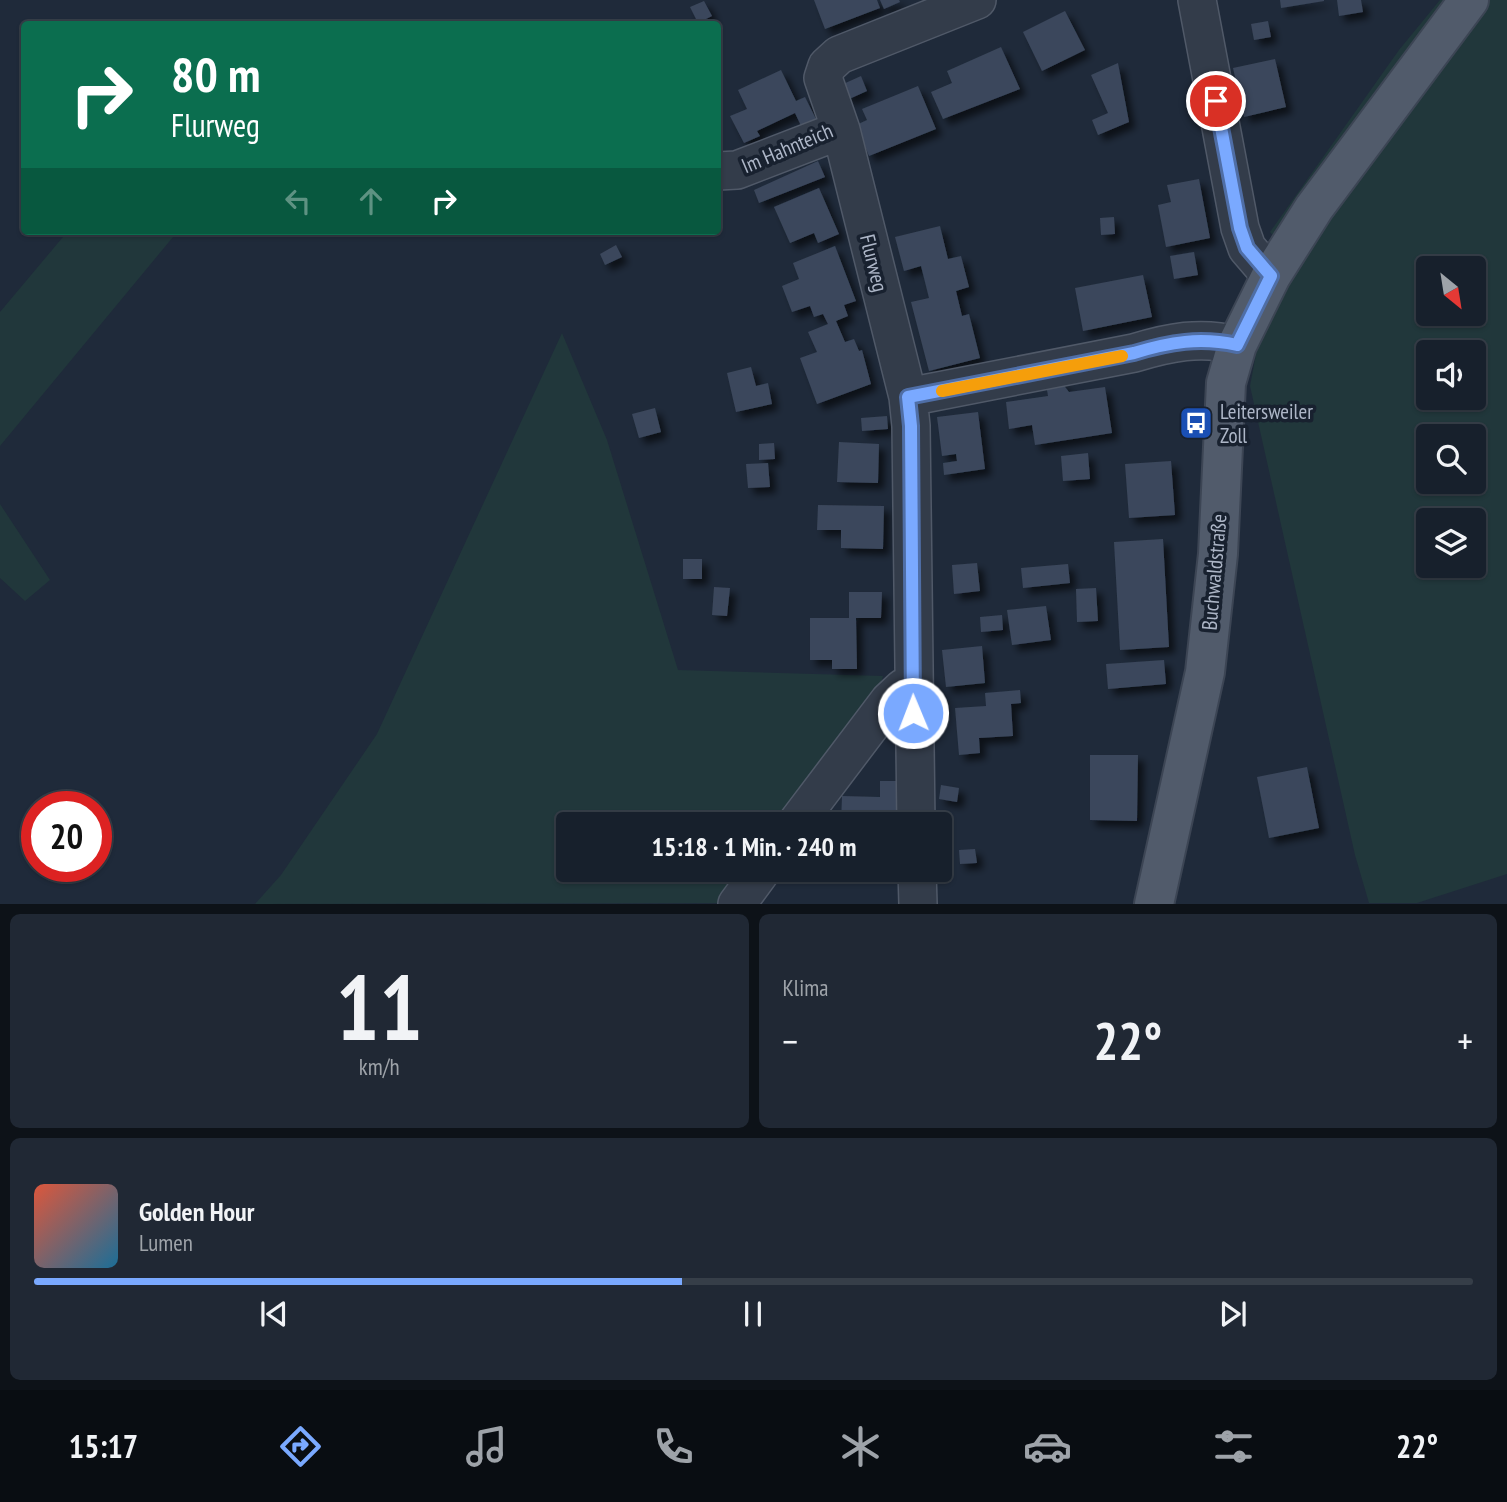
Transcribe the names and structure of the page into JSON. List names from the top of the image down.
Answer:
{
  "streets": {
    "main road": ["Buchwaldstraße"],
    "street": ["Im Hahnteich", "Flurweg"]
  },
  "crossings": [
    ["Im Hahnteich", "Flurweg"]
  ],
  "places": {
    "bus stop": ["Leitersweiler Zoll"]
  },
  "north": "bottom right",
  "page": {
    "turn": ["80 m", "Flurweg"],
    "limit": "20",
    "trip": "15:18 · 1 Min. · 240 m",
    "tile": [
      ["11", "km/h"],
      "Klima"
    ],
    "heat": ["−", "22°", "+"],
    "song": ["Golden Hour", "Lumen"],
    "tabs": ["15:17", "22°"]
  }
}
